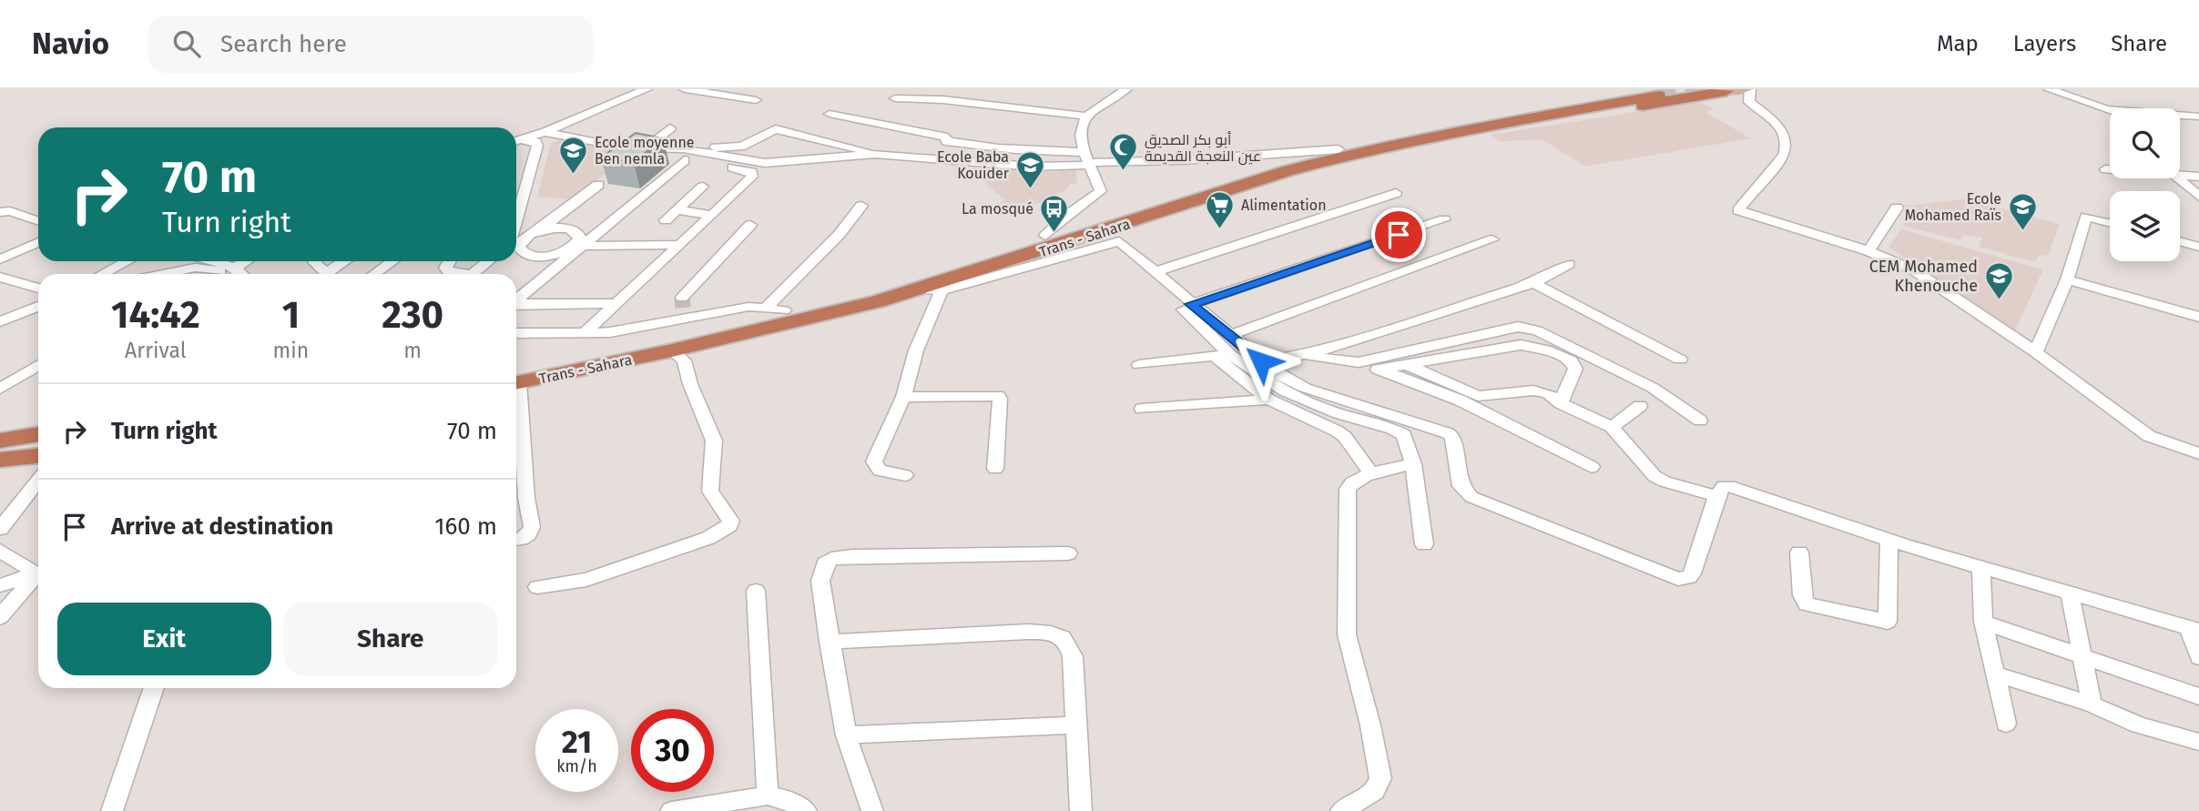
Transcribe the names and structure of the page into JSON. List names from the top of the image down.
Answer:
{
  "streets": {
    "highway": ["Trans - Sahara"]
  },
  "places": {
    "mosque": ["أبو بكر الصديق عين النعجة القديمة"],
    "school or university": [
      "Ecole moyenne Ben nemla",
      "Ecole Baba Kouider",
      "Ecole Mohamed Raïs",
      "CEM Mohamed Khenouche"
    ],
    "supermarket": ["Alimentation"],
    "bus stop": ["La mosqué"]
  },
  "page": {
    "header": "Navio",
    "search": "Search here",
    "nav": ["Map", "Layers", "Share"],
    "turn": ["70 m", "Turn right"],
    "eta": [
      "14:42",
      "Arrival",
      "1",
      "min",
      "230",
      "m"
    ],
    "list": [
      {
        "name": "Turn right",
        "value": "70 m"
      },
      {
        "name": "Arrive at destination",
        "value": "160 m"
      }
    ],
    "buttons": ["Exit", "Share"],
    "speed": "21 km/h",
    "limit": "30"
  }
}
